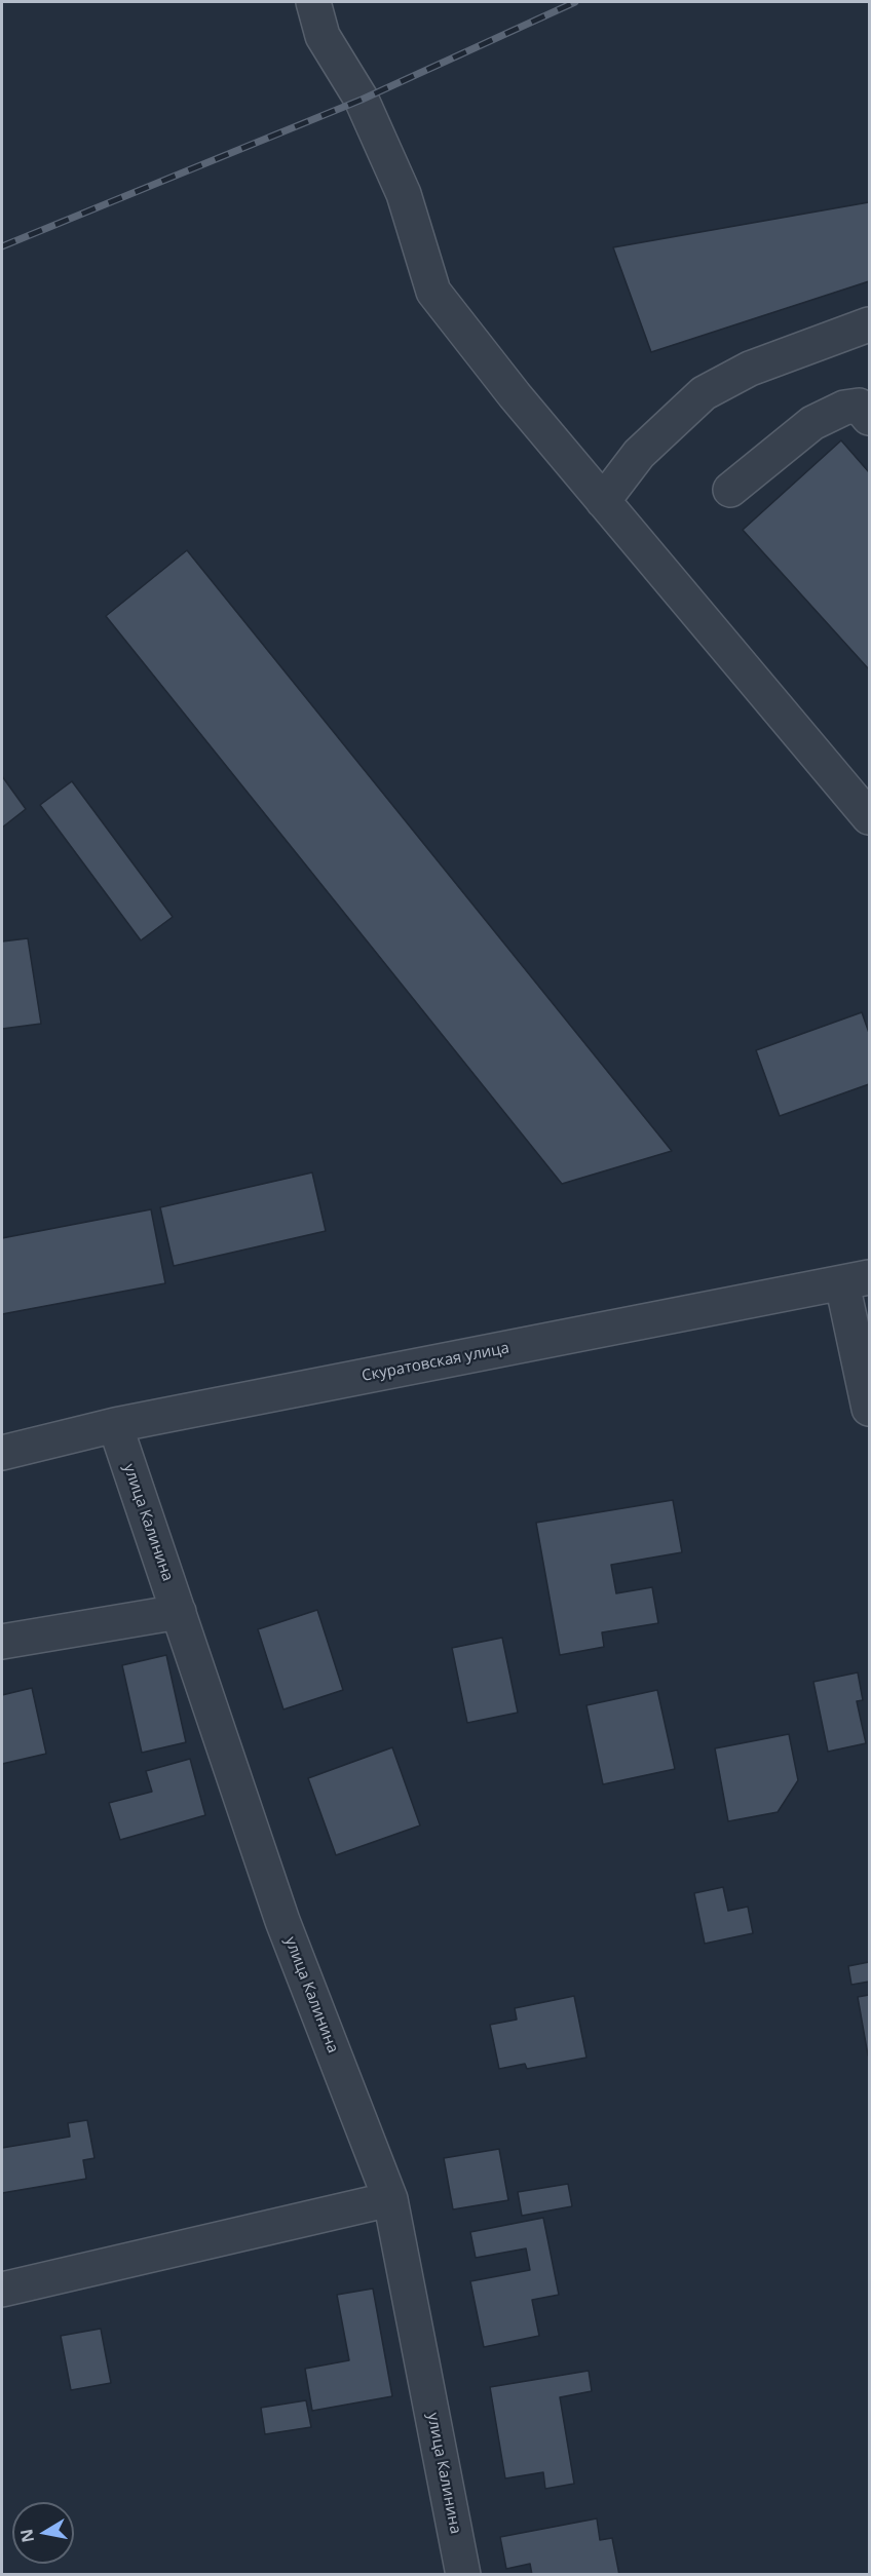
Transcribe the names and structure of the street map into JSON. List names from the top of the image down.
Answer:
{
  "streets": {
    "street": ["Скуратовская улица", "улица Калинина"]
  },
  "crossings": [
    ["Скуратовская улица", "улица Калинина"]
  ],
  "north": "left"
}
